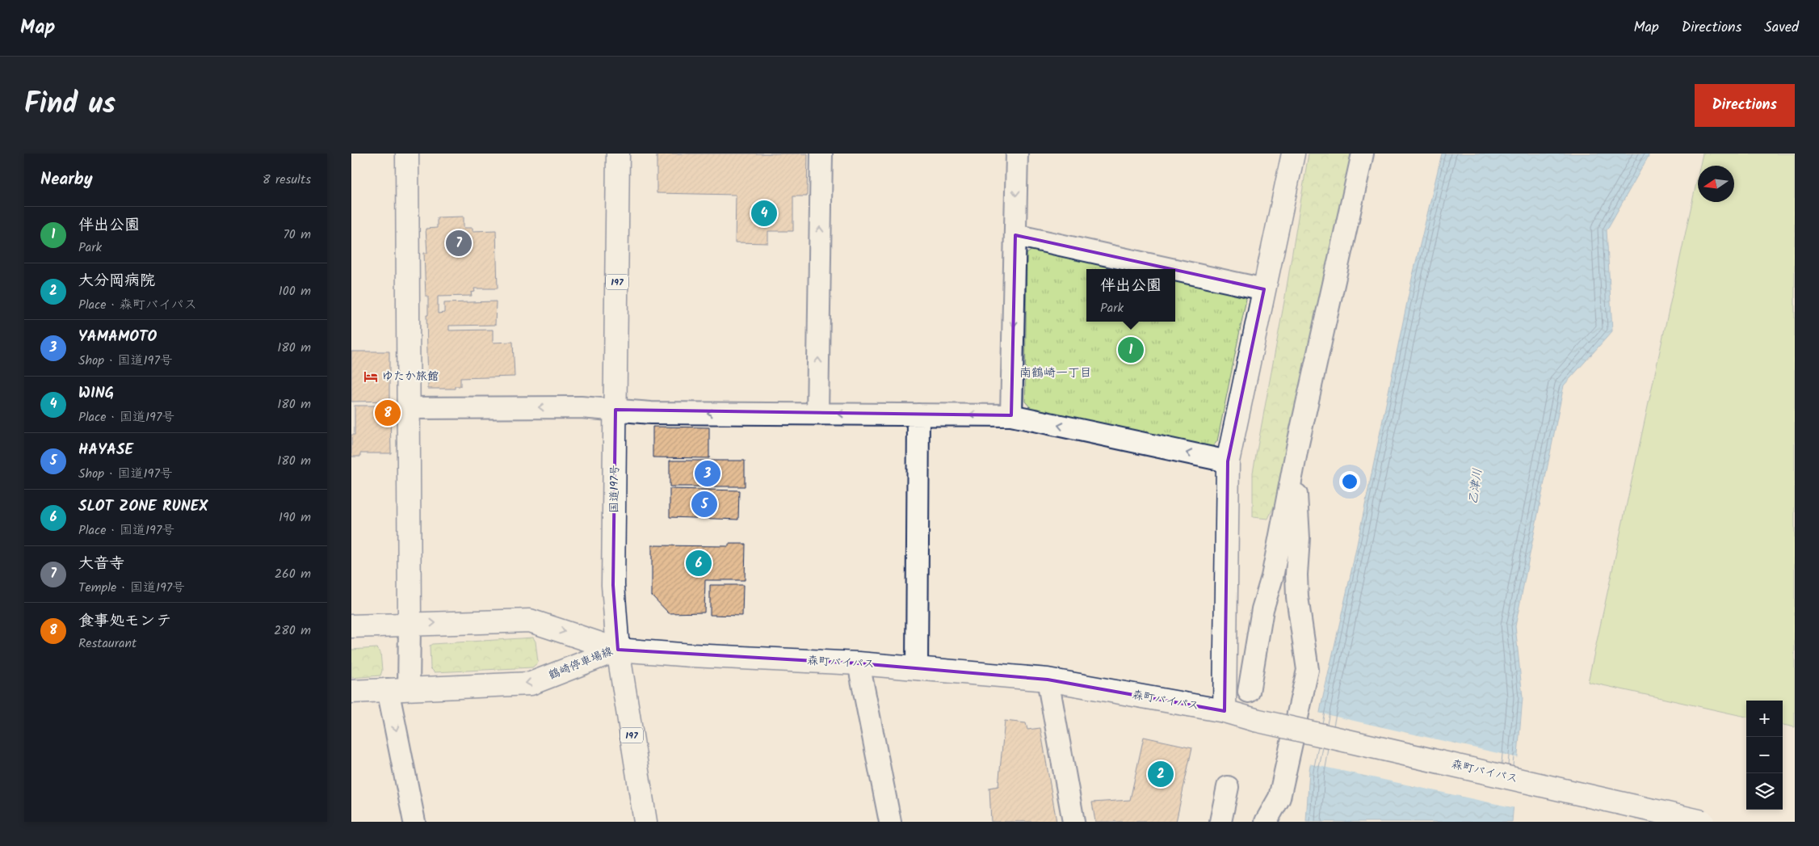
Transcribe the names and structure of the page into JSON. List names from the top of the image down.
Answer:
{
  "streets": {
    "main road": [
      "197",
      "国道197号",
      "森町バイパス",
      "鶴崎停車場線"
    ]
  },
  "crossings": [
    ["国道197号", "森町バイパス"],
    ["国道197号", "鶴崎停車場線"],
    ["森町バイパス", "鶴崎停車場線"]
  ],
  "districts": ["南鶴崎一丁目"],
  "water": ["乙津川"],
  "places": {
    "hotel": ["ゆたか旅館"]
  },
  "north": "left",
  "page": {
    "header": "Map",
    "nav": ["Map", "Directions", "Saved"],
    "title": "Find us",
    "buttons": "Directions",
    "heading": ["Nearby", "8 results"],
    "pins": [
      "4",
      "7",
      "1",
      "8",
      "3",
      "5",
      "6",
      "2"
    ],
    "list": [
      {
        "mark": "1",
        "name": "伴出公園",
        "note": "Park",
        "value": "70 m"
      },
      {
        "mark": "2",
        "name": "大分岡病院",
        "note": "Place · 森町バイパス",
        "value": "100 m"
      },
      {
        "mark": "3",
        "name": "YAMAMOTO",
        "note": "Shop · 国道197号",
        "value": "180 m"
      },
      {
        "mark": "4",
        "name": "WING",
        "note": "Place · 国道197号",
        "value": "180 m"
      },
      {
        "mark": "5",
        "name": "HAYASE",
        "note": "Shop · 国道197号",
        "value": "180 m"
      },
      {
        "mark": "6",
        "name": "SLOT ZONE RUNEX",
        "note": "Place · 国道197号",
        "value": "190 m"
      },
      {
        "mark": "7",
        "name": "大音寺",
        "note": "Temple · 国道197号",
        "value": "260 m"
      },
      {
        "mark": "8",
        "name": "食事処モンテ",
        "note": "Restaurant",
        "value": "280 m"
      }
    ],
    "popup": ["伴出公園", "Park"],
    "map_buttons": ["+", "−"]
  }
}
